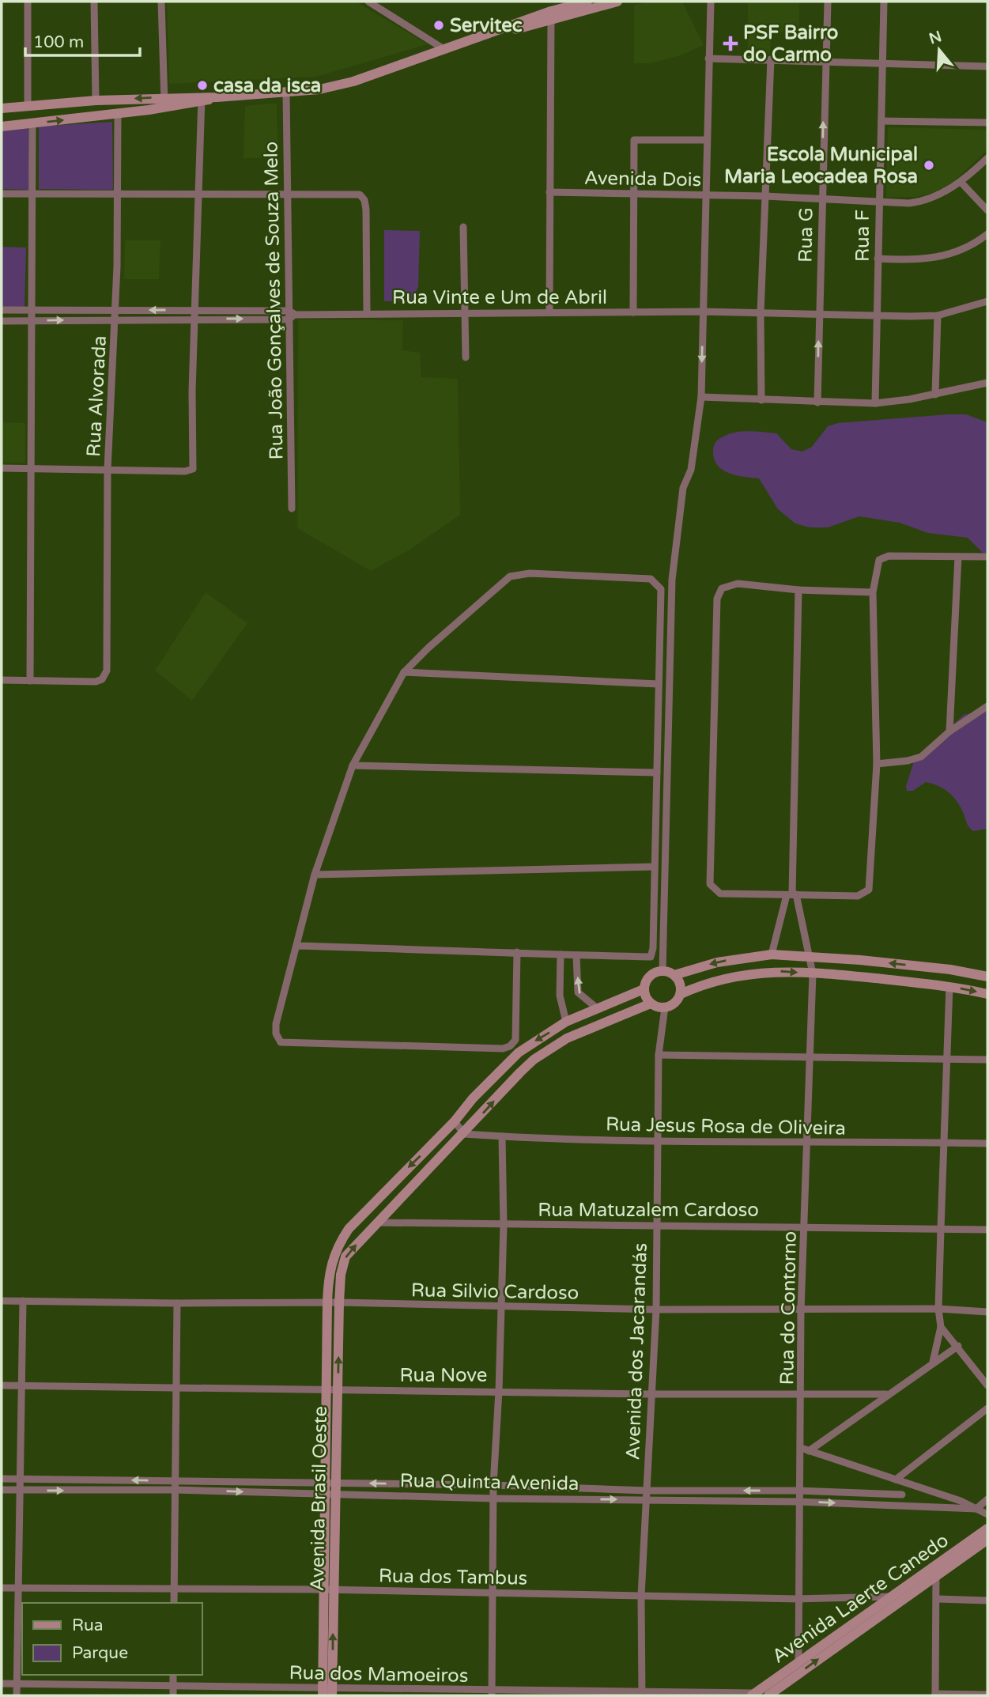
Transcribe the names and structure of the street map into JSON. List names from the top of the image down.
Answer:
{
  "streets": {
    "street": [
      "Avenida Dois",
      "Rua G",
      "Rua F",
      "Rua Vinte e Um de Abril",
      "Rua João Gonçalves de Souza Melo",
      "Rua Alvorada",
      "Rua Jesus Rosa de Oliveira",
      "Rua Matuzalem Cardoso",
      "Rua Silvio Cardoso",
      "Rua do Contorno",
      "Avenida dos Jacarandás",
      "Rua Nove",
      "Rua Quinta Avenida",
      "Avenida Brasil Oeste",
      "Rua dos Tambus",
      "Avenida Laerte Canedo",
      "Rua dos Mamoeiros"
    ]
  },
  "crossings": [
    ["Avenida Dois", "Rua G"],
    ["Avenida Dois", "Rua F"],
    ["Rua G", "Rua Vinte e Um de Abril"],
    ["Rua F", "Rua Vinte e Um de Abril"],
    ["Rua Jesus Rosa de Oliveira", "Rua do Contorno"],
    ["Rua Jesus Rosa de Oliveira", "Avenida dos Jacarandás"],
    ["Rua Jesus Rosa de Oliveira", "Avenida Brasil Oeste"],
    ["Rua Matuzalem Cardoso", "Rua do Contorno"],
    ["Rua Matuzalem Cardoso", "Avenida dos Jacarandás"],
    ["Rua Matuzalem Cardoso", "Avenida Brasil Oeste"],
    ["Rua Silvio Cardoso", "Rua do Contorno"],
    ["Rua Silvio Cardoso", "Avenida dos Jacarandás"],
    ["Rua Silvio Cardoso", "Avenida Brasil Oeste"],
    ["Rua do Contorno", "Rua Nove"],
    ["Rua do Contorno", "Rua Quinta Avenida"],
    ["Rua do Contorno", "Rua dos Tambus"],
    ["Rua do Contorno", "Avenida Laerte Canedo"],
    ["Avenida dos Jacarandás", "Rua Nove"],
    ["Avenida dos Jacarandás", "Rua Quinta Avenida"],
    ["Avenida dos Jacarandás", "Avenida Brasil Oeste"],
    ["Avenida dos Jacarandás", "Rua dos Tambus"],
    ["Avenida dos Jacarandás", "Rua dos Mamoeiros"],
    ["Rua Nove", "Avenida Brasil Oeste"],
    ["Rua Quinta Avenida", "Avenida Brasil Oeste"],
    ["Avenida Brasil Oeste", "Rua dos Tambus"],
    ["Avenida Brasil Oeste", "Rua dos Mamoeiros"],
    ["Rua dos Tambus", "Avenida Laerte Canedo"],
    ["Avenida Laerte Canedo", "Rua dos Mamoeiros"]
  ],
  "places": {
    "other": ["Servitec", "casa da isca", "Escola Municipal Maria Leocadea Rosa"],
    "health": ["PSF Bairro do Carmo"]
  },
  "legend": ["Rua", "Parque"],
  "scale_bar": "100 m",
  "north": "top"
}
